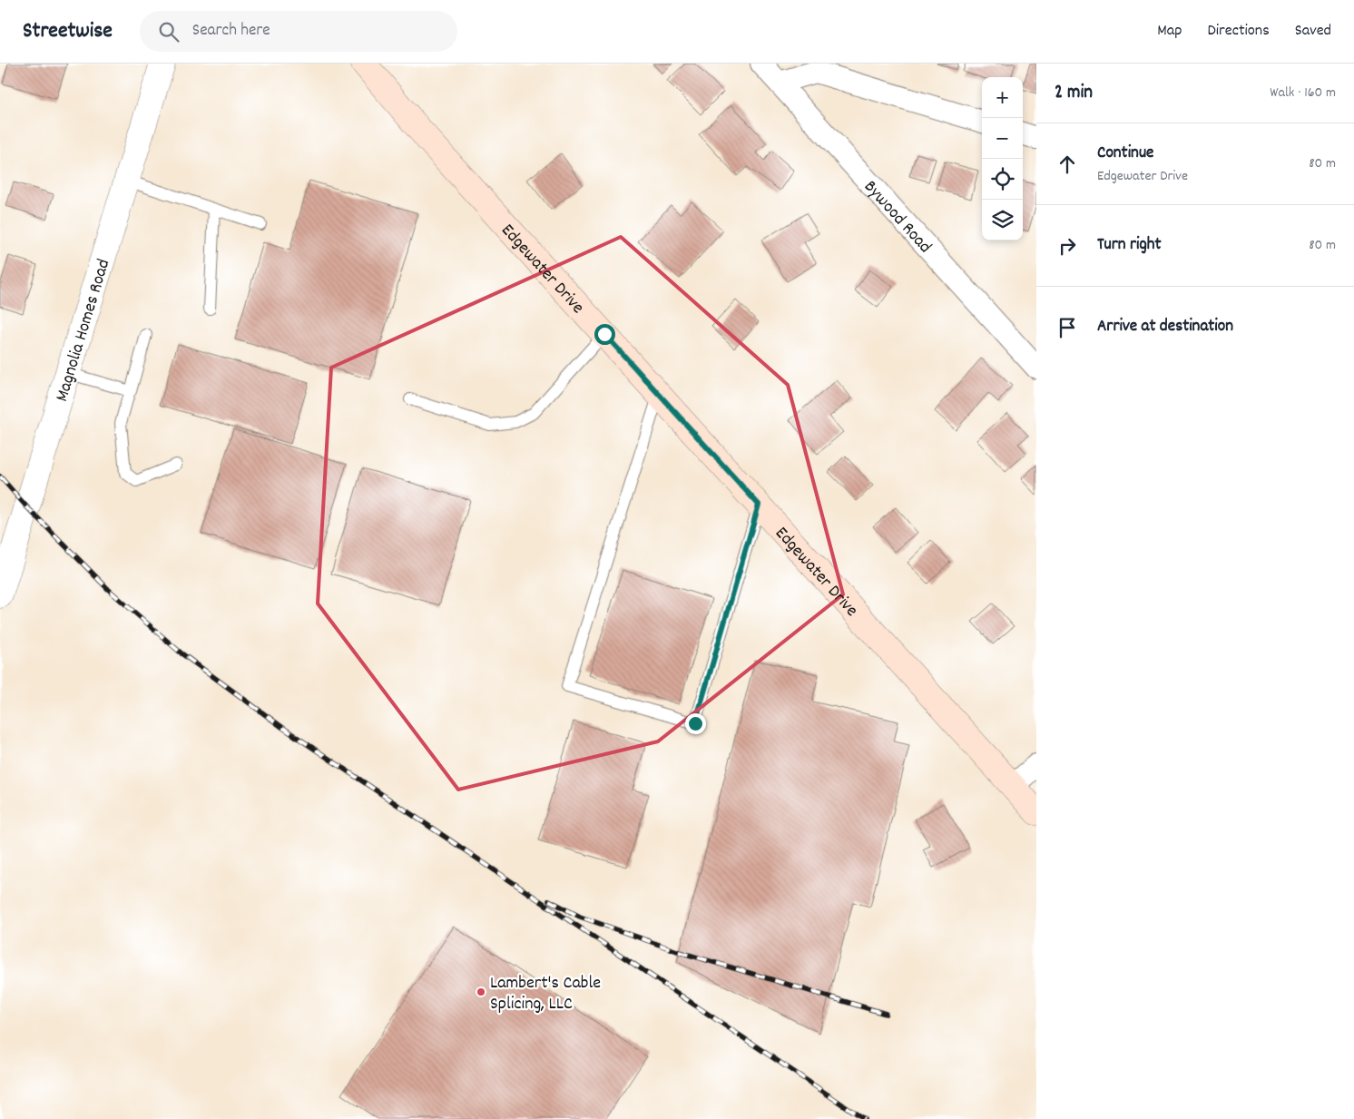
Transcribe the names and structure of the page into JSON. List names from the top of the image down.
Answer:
{
  "streets": {
    "main road": ["Edgewater Drive"],
    "street": ["Bywood Road", "Magnolia Homes Road"]
  },
  "places": ["Lambert's Cable Splicing, LLC"],
  "page": {
    "header": "Streetwise",
    "search": "Search here",
    "nav": ["Map", "Directions", "Saved"],
    "heading": ["2 min", "Walk · 160 m"],
    "map_buttons": ["+", "−"],
    "list": [
      ["Continue", "Edgewater Drive", "80 m"],
      ["Turn right", "80 m"],
      "Arrive at destination"
    ]
  }
}
